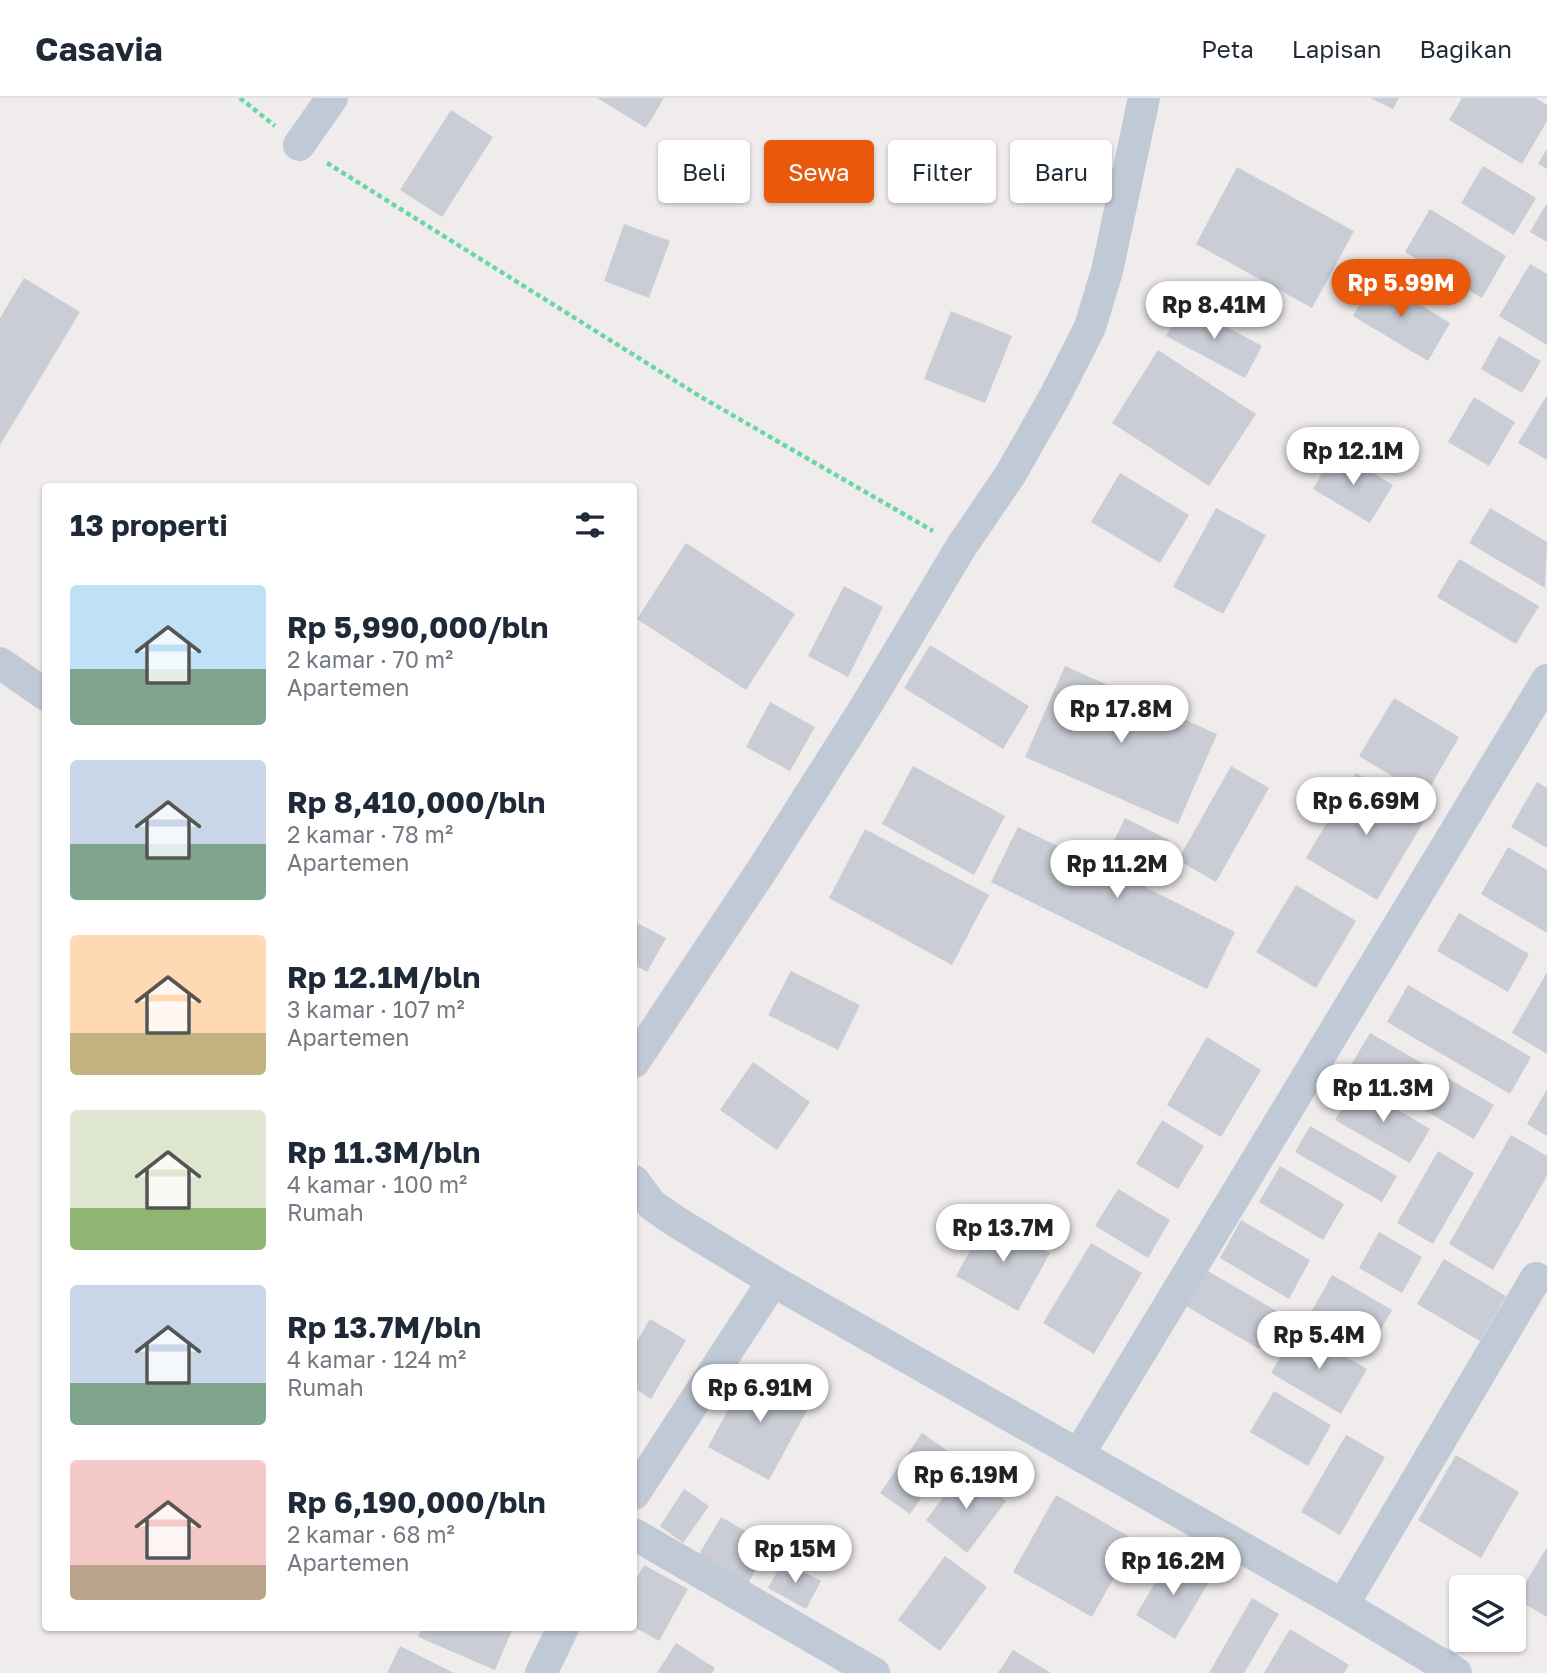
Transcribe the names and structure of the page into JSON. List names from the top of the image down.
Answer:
{
  "page": {
    "header": "Casavia",
    "nav": ["Peta", "Lapisan", "Bagikan"],
    "chip": [
      "Beli",
      "Sewa",
      "Filter",
      "Baru"
    ],
    "price": [
      "Rp 5.99M",
      "Rp 8.41M",
      "Rp 12.1M",
      "Rp 17.8M",
      "Rp 6.69M",
      "Rp 11.2M",
      "Rp 11.3M",
      "Rp 13.7M",
      "Rp 5.4M",
      "Rp 6.91M",
      "Rp 6.19M",
      "Rp 15M",
      "Rp 16.2M"
    ],
    "heading": "13 properti",
    "list": [
      {
        "name": "Rp 5,990,000/bln",
        "note": "2 kamar · 70 m² · Apartemen"
      },
      {
        "name": "Rp 8,410,000/bln",
        "note": "2 kamar · 78 m² · Apartemen"
      },
      {
        "name": "Rp 12.1M/bln",
        "note": "3 kamar · 107 m² · Apartemen"
      },
      {
        "name": "Rp 11.3M/bln",
        "note": "4 kamar · 100 m² · Rumah"
      },
      {
        "name": "Rp 13.7M/bln",
        "note": "4 kamar · 124 m² · Rumah"
      },
      {
        "name": "Rp 6,190,000/bln",
        "note": "2 kamar · 68 m² · Apartemen"
      }
    ]
  }
}
